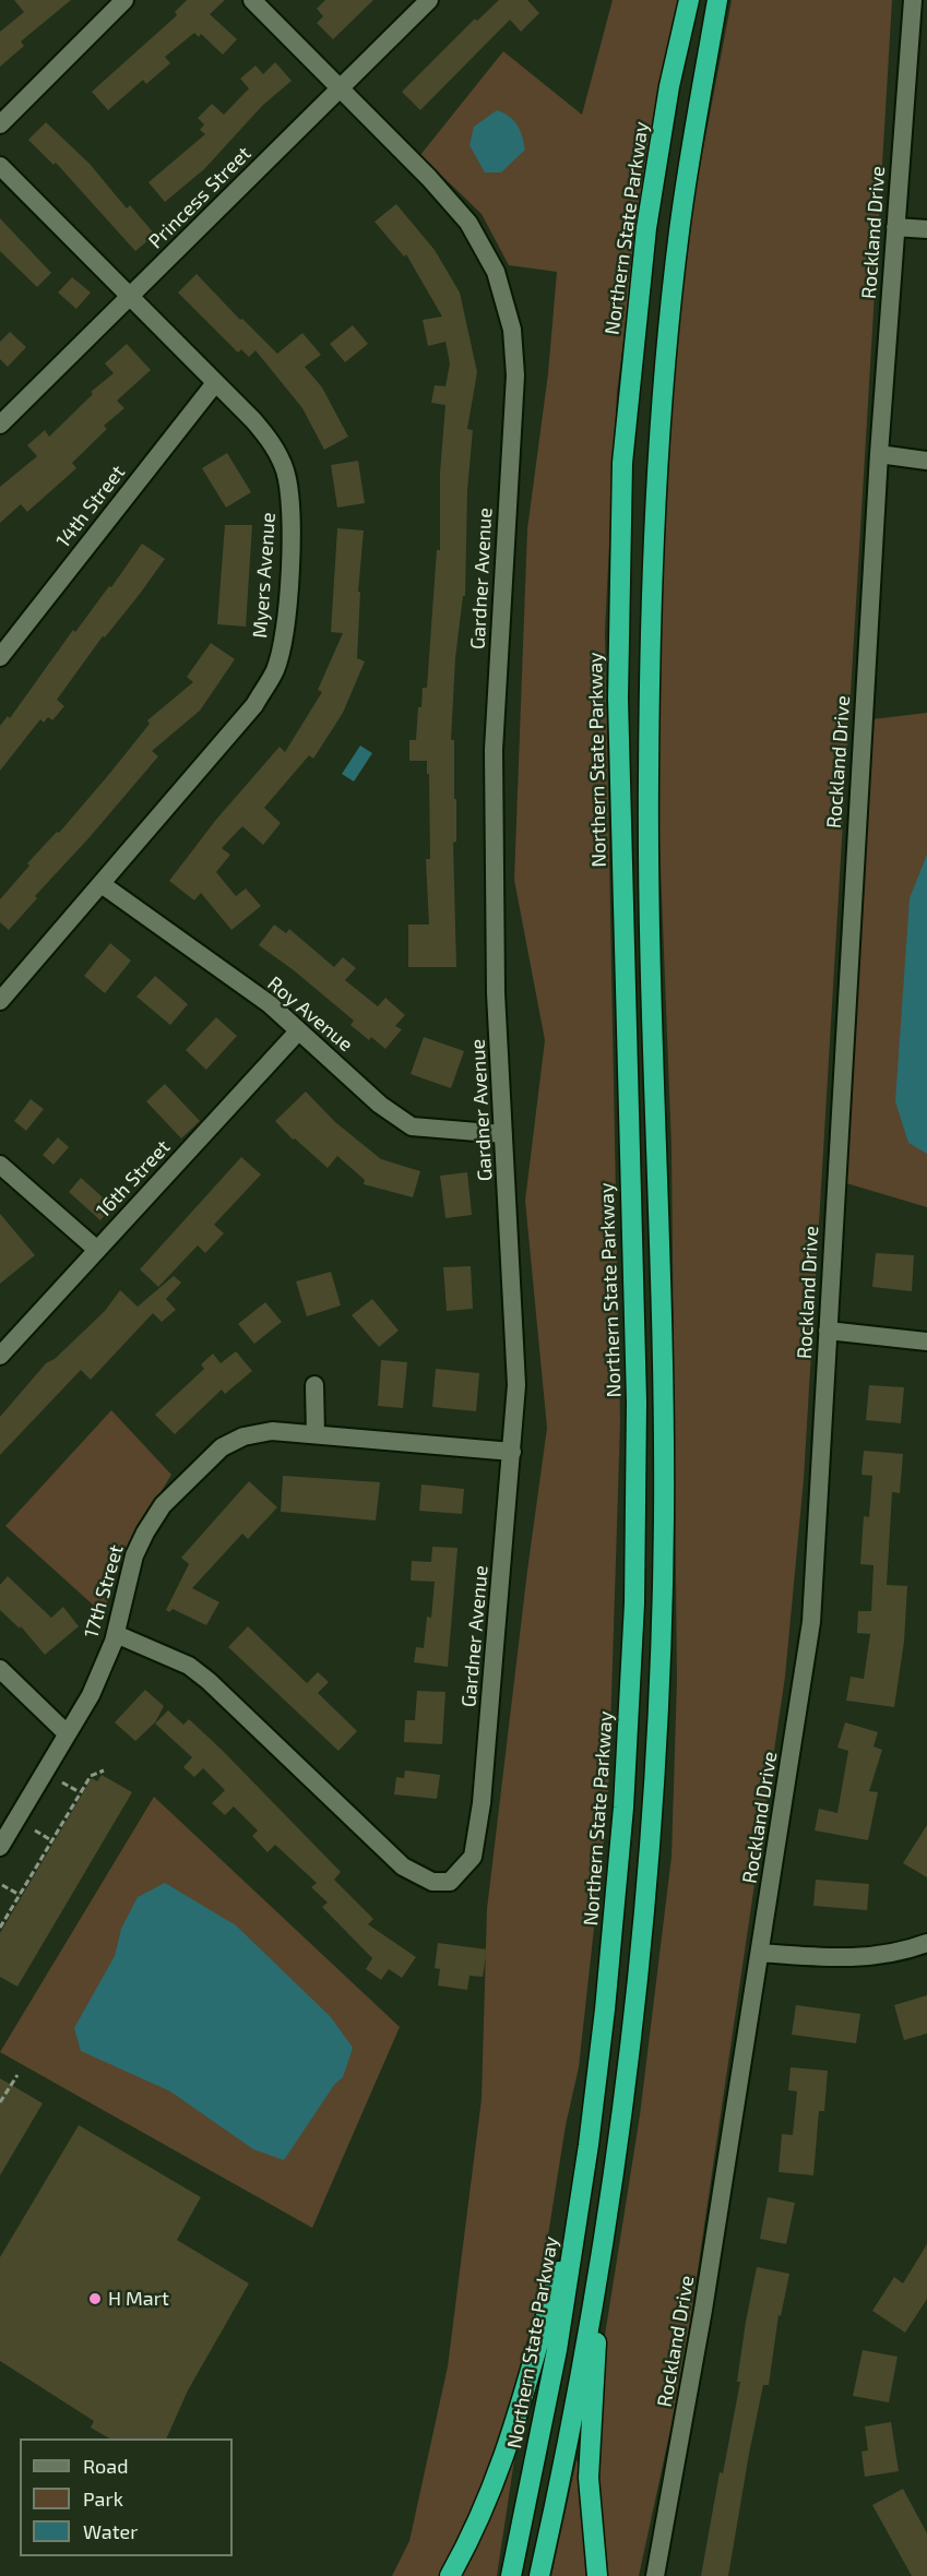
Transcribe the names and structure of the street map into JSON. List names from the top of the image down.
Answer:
{
  "streets": {
    "highway": ["Northern State Parkway"],
    "street": [
      "Princess Street",
      "Rockland Drive",
      "14th Street",
      "Myers Avenue",
      "Gardner Avenue",
      "Roy Avenue",
      "16th Street",
      "17th Street"
    ]
  },
  "crossings": [
    ["Princess Street", "Myers Avenue"],
    ["Princess Street", "Gardner Avenue"],
    ["14th Street", "Myers Avenue"],
    ["Myers Avenue", "Roy Avenue"],
    ["Gardner Avenue", "Roy Avenue"],
    ["Gardner Avenue", "17th Street"],
    ["Roy Avenue", "16th Street"]
  ],
  "places": ["H Mart"],
  "legend": ["Road", "Park", "Water"]
}
